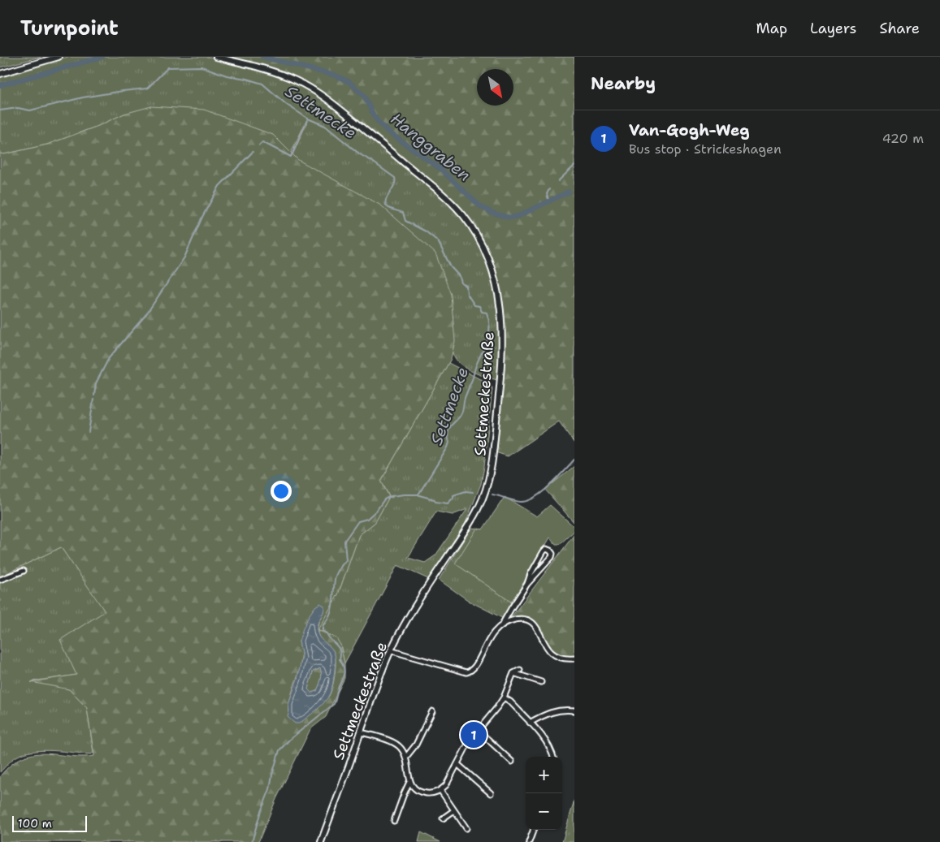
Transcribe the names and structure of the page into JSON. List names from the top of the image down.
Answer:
{
  "streets": {
    "street": ["Settmeckestraße"]
  },
  "water": ["Settmecke", "Hanggraben"],
  "scale_bar": "100 m",
  "north": "bottom right",
  "page": {
    "header": "Turnpoint",
    "nav": ["Map", "Layers", "Share"],
    "heading": "Nearby",
    "list": [
      {
        "mark": "1",
        "name": "Van-Gogh-Weg",
        "note": "Bus stop · Strickeshagen",
        "value": "420 m"
      }
    ],
    "pins": "1",
    "map_buttons": ["+", "−"],
    "scale": "100 m"
  }
}
